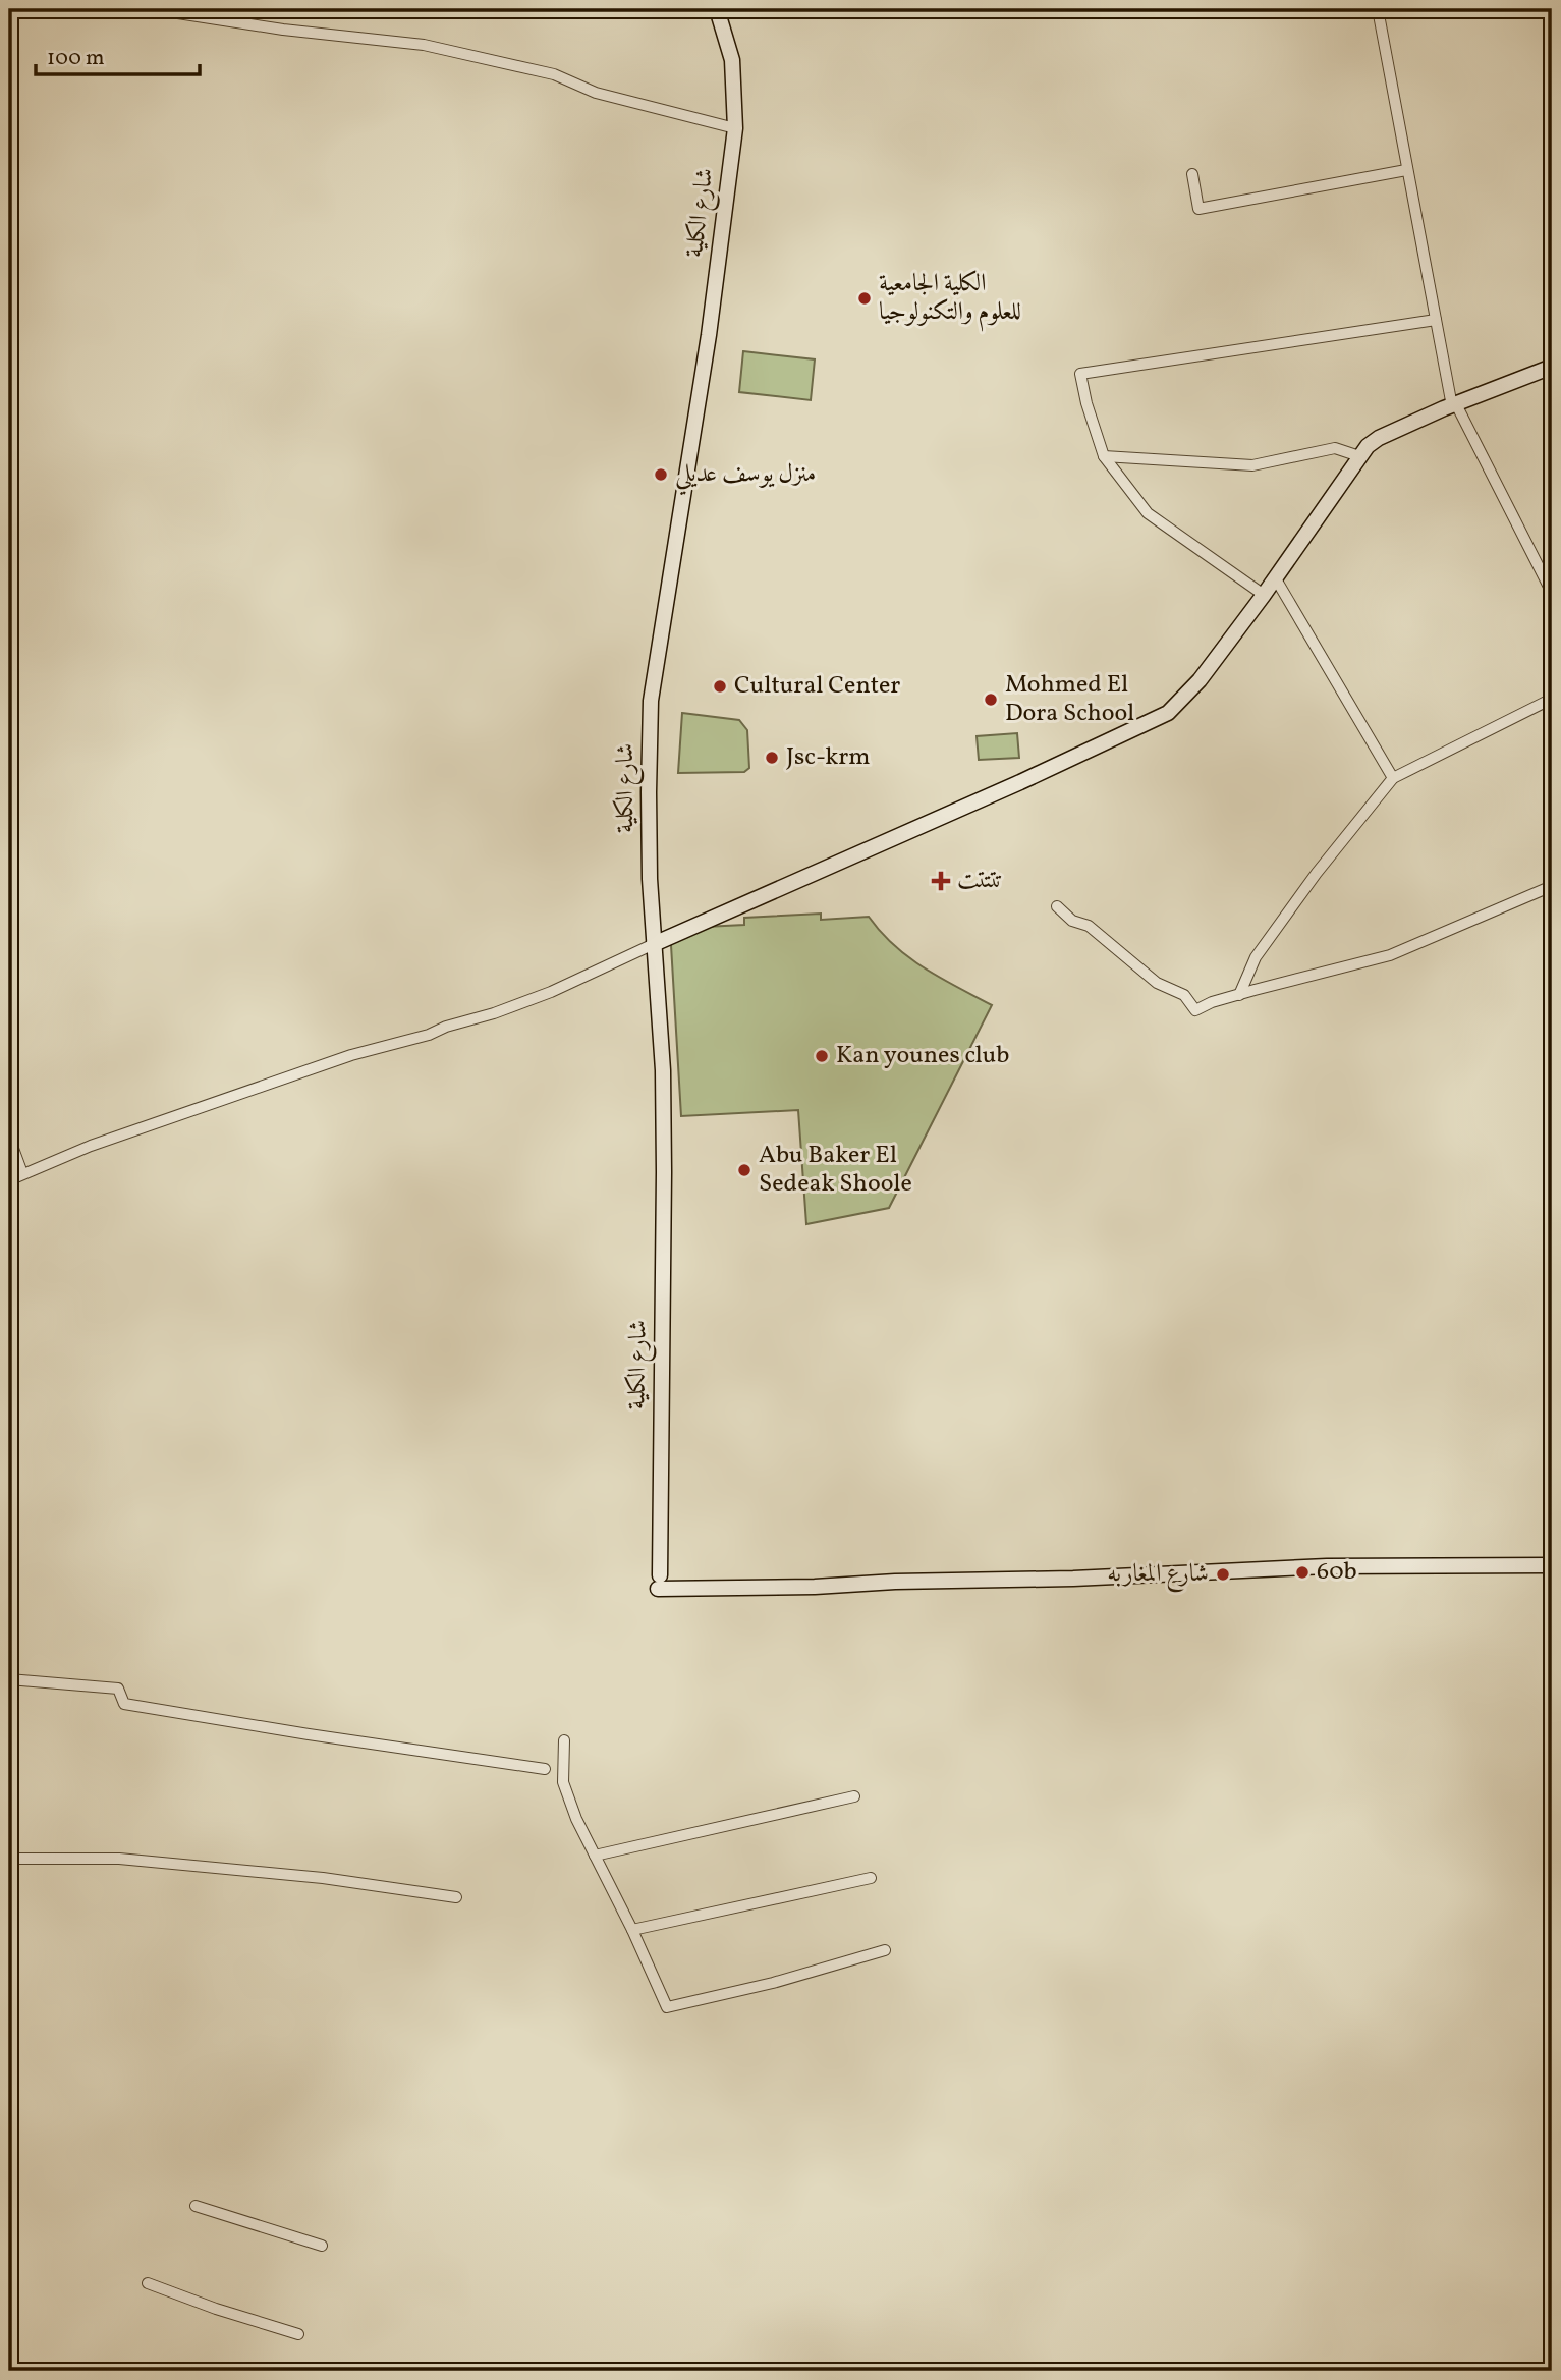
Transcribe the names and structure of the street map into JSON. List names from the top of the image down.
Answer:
{
  "streets": {
    "street": ["شارع الكلية"]
  },
  "places": {
    "other": [
      "الكلية الجامعية للعلوم والتكنولوجيا",
      "منزل يوسف عديلي",
      "Cultural Center",
      "Mohmed El Dora School",
      "Jsc-krm",
      "Kan younes club",
      "Abu Baker El Sedeak Shoole",
      "60b",
      "شارع المغاربه"
    ],
    "health": ["تتتتت"]
  },
  "scale_bar": "100 m"
}
